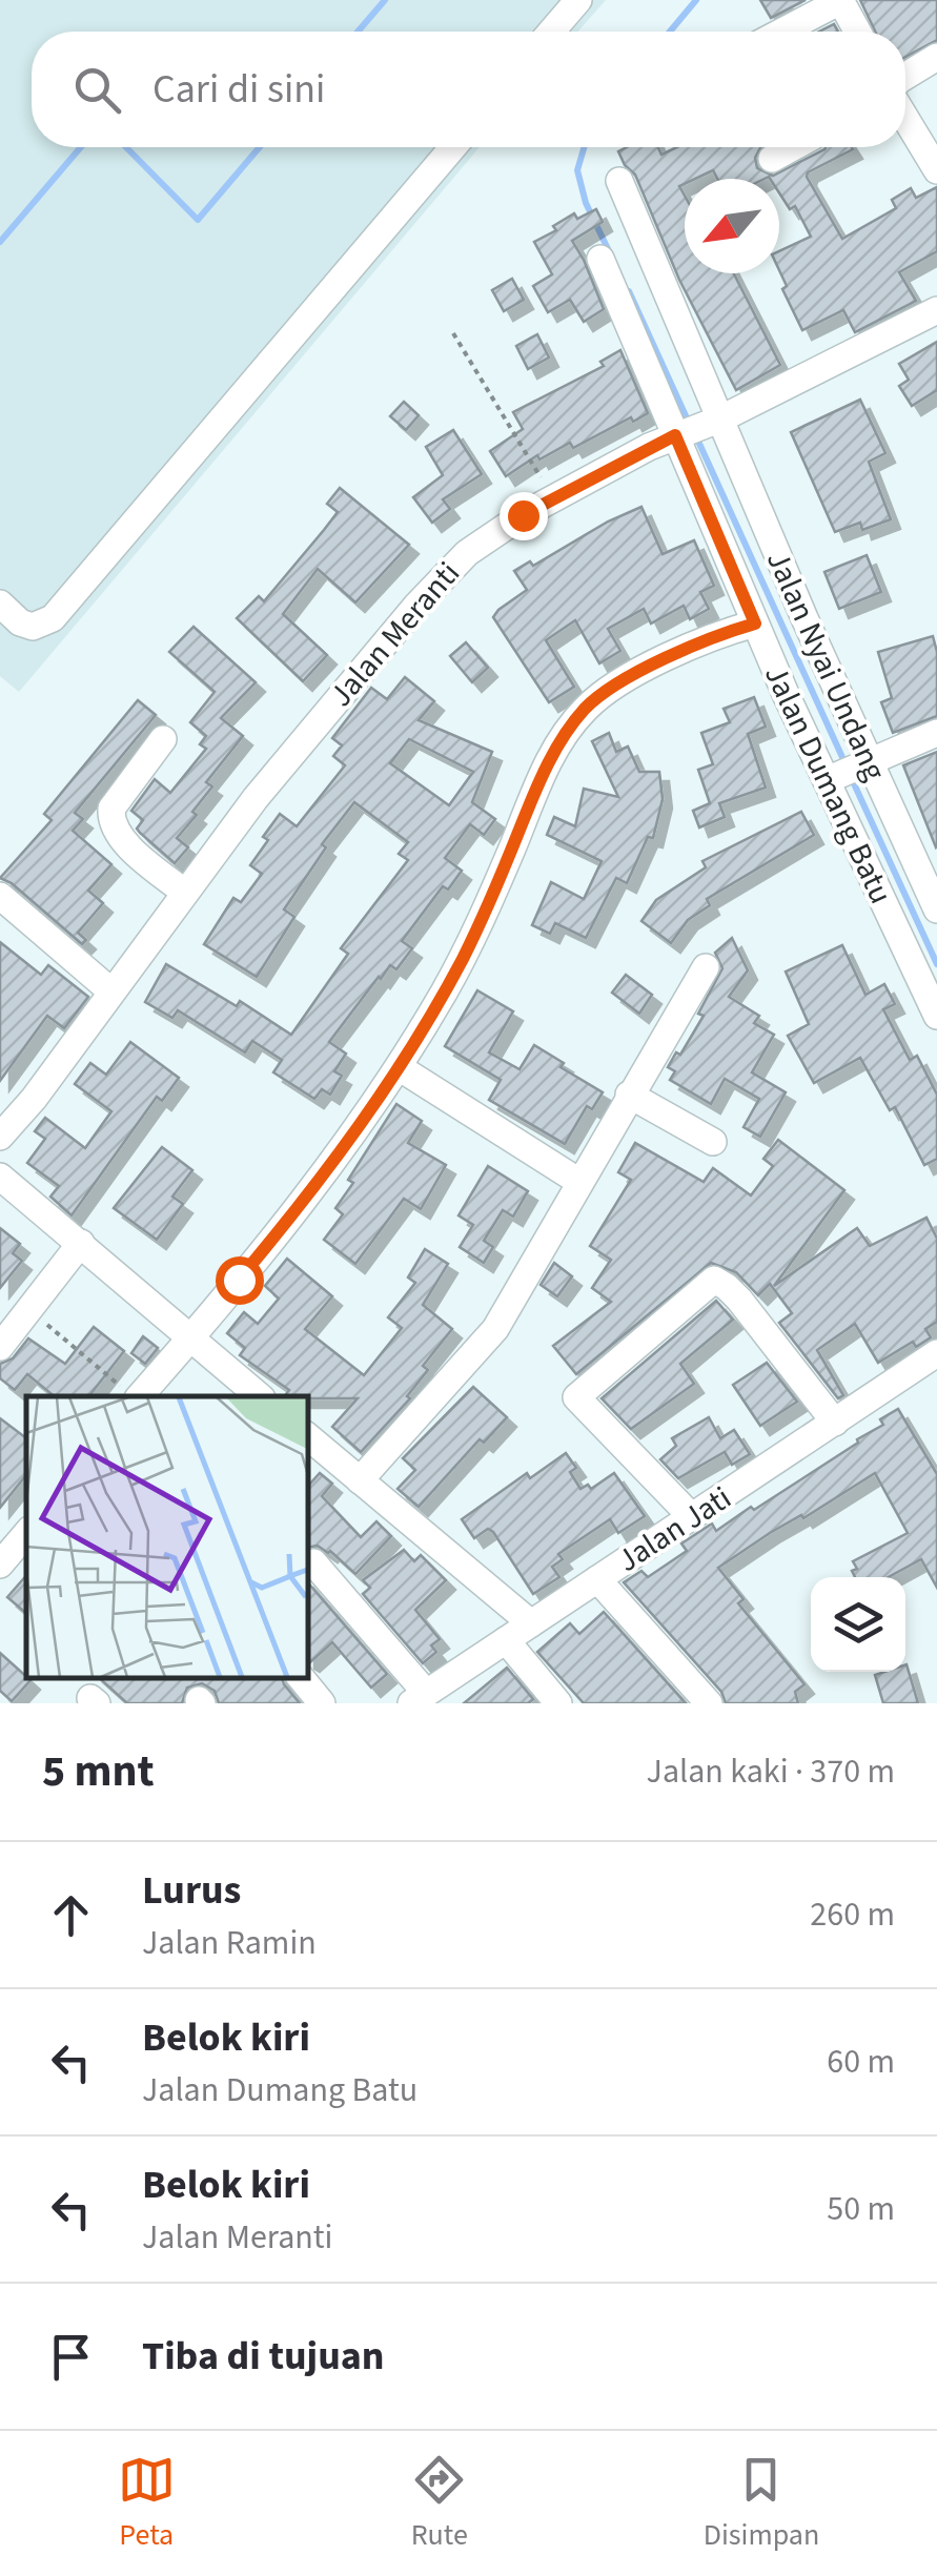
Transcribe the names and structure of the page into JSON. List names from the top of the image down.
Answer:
{
  "streets": {
    "street": [
      "Jalan Meranti",
      "Jalan Nyai Undang",
      "Jalan Dumang Batu",
      "Jalan Jati"
    ]
  },
  "crossings": [
    ["Jalan Meranti", "Jalan Nyai Undang"],
    ["Jalan Meranti", "Jalan Dumang Batu"],
    ["Jalan Nyai Undang", "Jalan Dumang Batu"]
  ],
  "north": "bottom left",
  "page": {
    "search": "Cari di sini",
    "heading": ["5 mnt", "Jalan kaki · 370 m"],
    "list": [
      ["Lurus", "Jalan Ramin", "260 m"],
      ["Belok kiri", "Jalan Dumang Batu", "60 m"],
      ["Belok kiri", "Jalan Meranti", "50 m"],
      "Tiba di tujuan"
    ],
    "nav": ["Peta", "Rute", "Disimpan"]
  }
}
